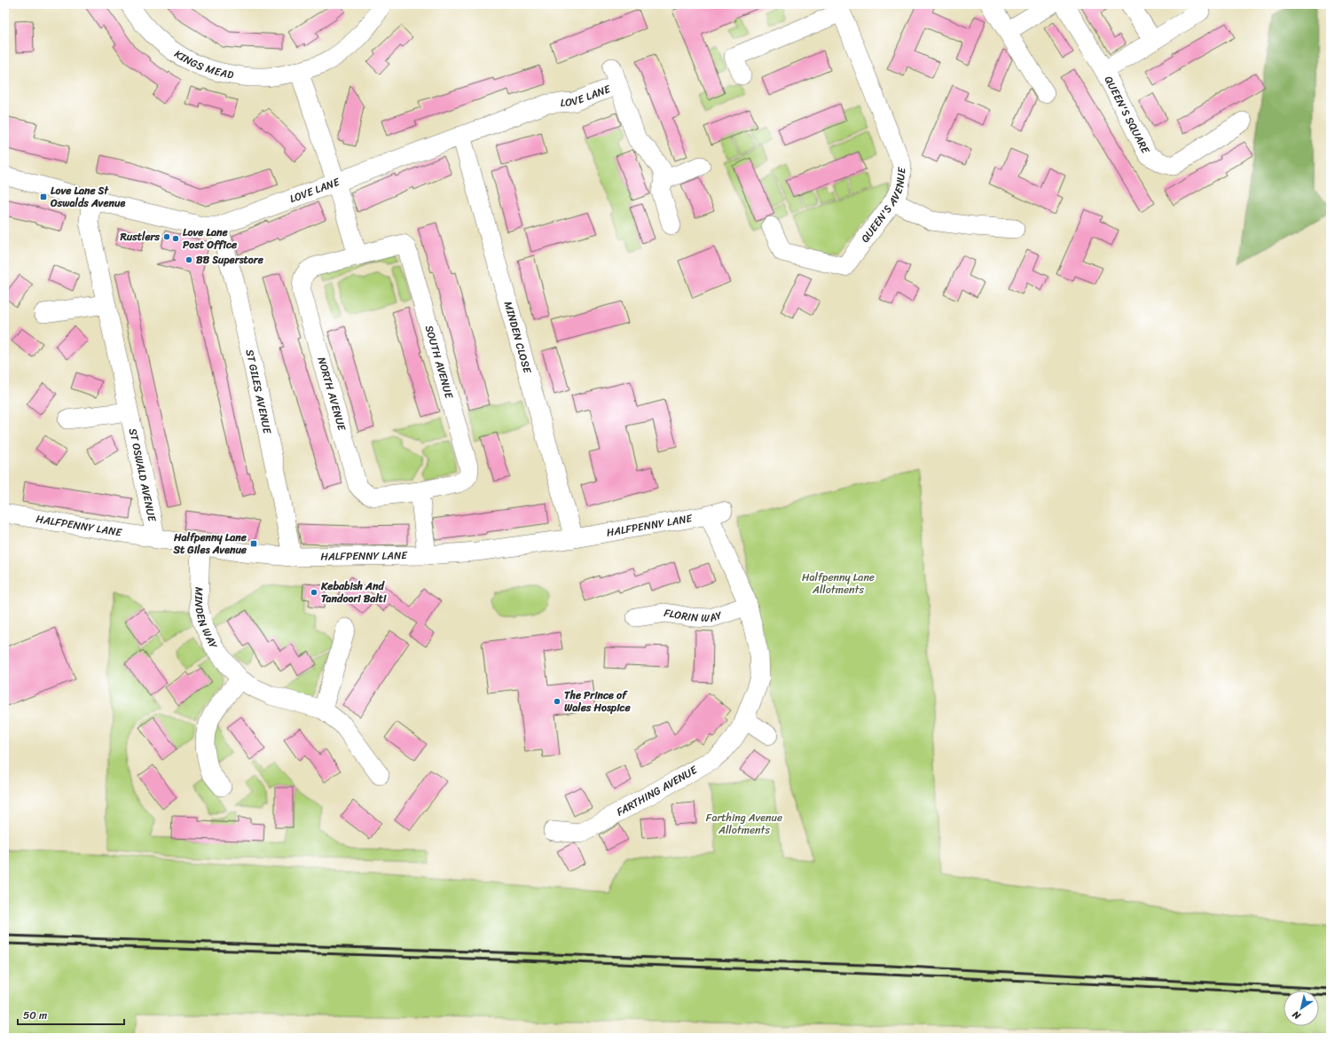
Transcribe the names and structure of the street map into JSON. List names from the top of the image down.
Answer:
{
  "streets": {
    "street": [
      "KINGS MEAD",
      "LOVE LANE",
      "QUEEN'S SQUARE",
      "QUEEN'S AVENUE",
      "MINDEN CLOSE",
      "SOUTH AVENUE",
      "ST GILES AVENUE",
      "NORTH AVENUE",
      "ST OSWALD AVENUE",
      "HALFPENNY LANE",
      "FLORIN WAY",
      "MINDEN WAY",
      "FARTHING AVENUE"
    ]
  },
  "crossings": [
    ["LOVE LANE", "MINDEN CLOSE"],
    ["LOVE LANE", "ST GILES AVENUE"],
    ["LOVE LANE", "ST OSWALD AVENUE"],
    ["MINDEN CLOSE", "HALFPENNY LANE"],
    ["SOUTH AVENUE", "NORTH AVENUE"],
    ["ST GILES AVENUE", "HALFPENNY LANE"],
    ["ST OSWALD AVENUE", "HALFPENNY LANE"],
    ["HALFPENNY LANE", "MINDEN WAY"],
    ["HALFPENNY LANE", "FARTHING AVENUE"],
    ["FLORIN WAY", "FARTHING AVENUE"]
  ],
  "parks": ["Halfpenny Lane Allotments", "Farthing Avenue Allotments"],
  "places": {
    "transit": ["Love Lane St Oswalds Avenue", "Halfpenny Lane St Giles Avenue"],
    "other": [
      "Rustlers",
      "Love Lane Post Office",
      "BB Superstore",
      "Kebabish And Tandoori Balti",
      "The Prince of Wales Hospice"
    ]
  },
  "scale_bar": "50 m",
  "north": "bottom left"
}
